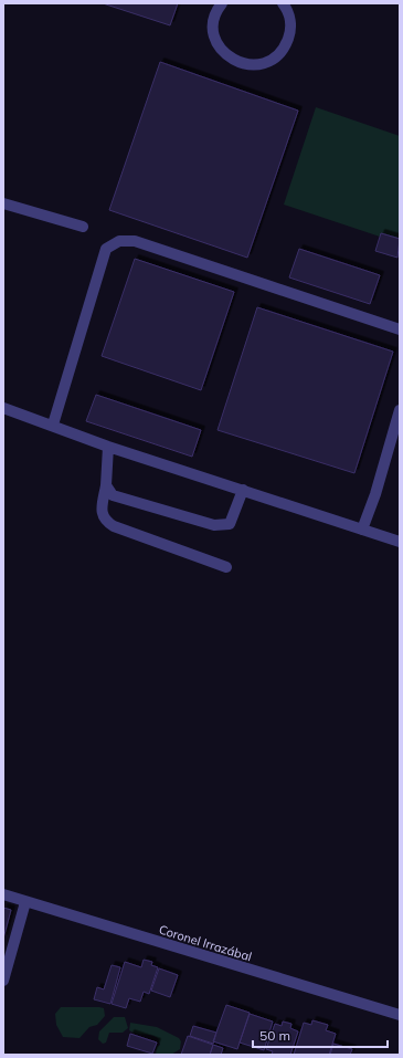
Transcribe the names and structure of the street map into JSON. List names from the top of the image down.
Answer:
{
  "streets": {
    "street": ["Coronel Irrazábal"]
  },
  "scale_bar": "50 m"
}
